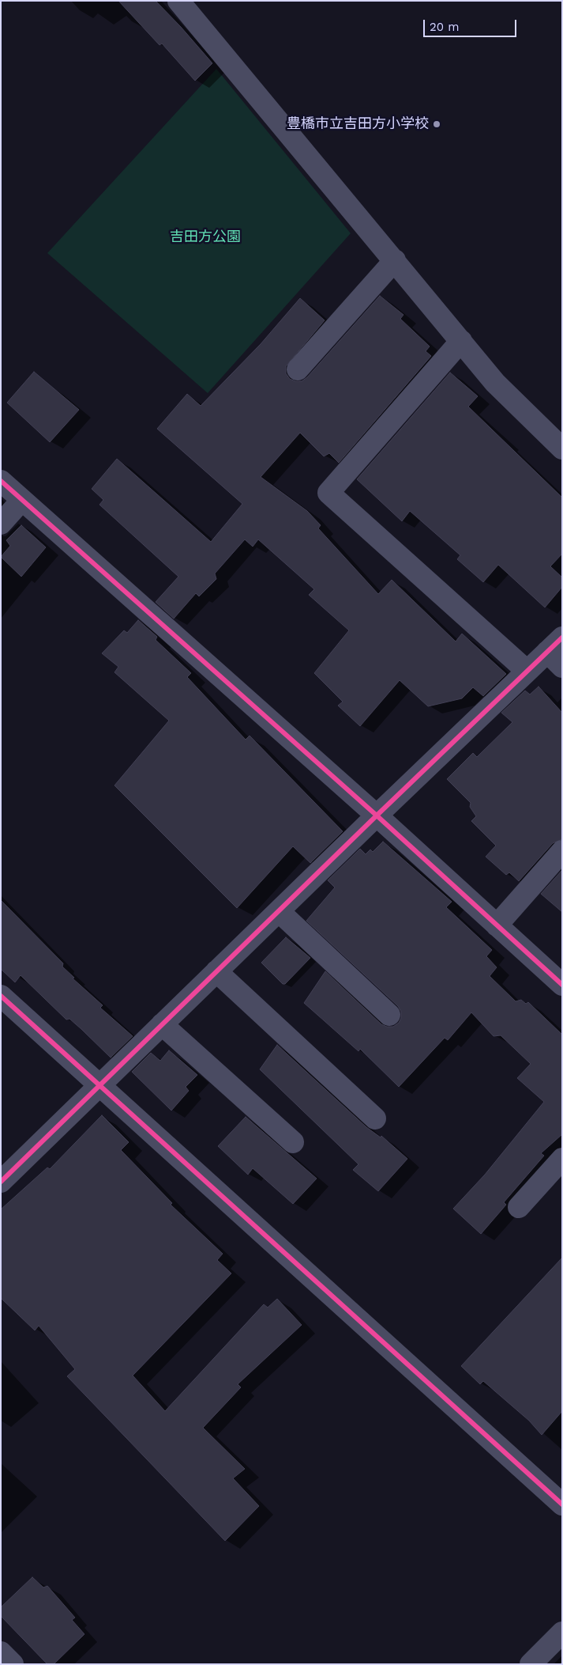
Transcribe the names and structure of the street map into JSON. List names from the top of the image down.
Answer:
{
  "parks": ["吉田方公園"],
  "places": ["豊橋市立吉田方小学校"],
  "scale_bar": "20 m"
}
